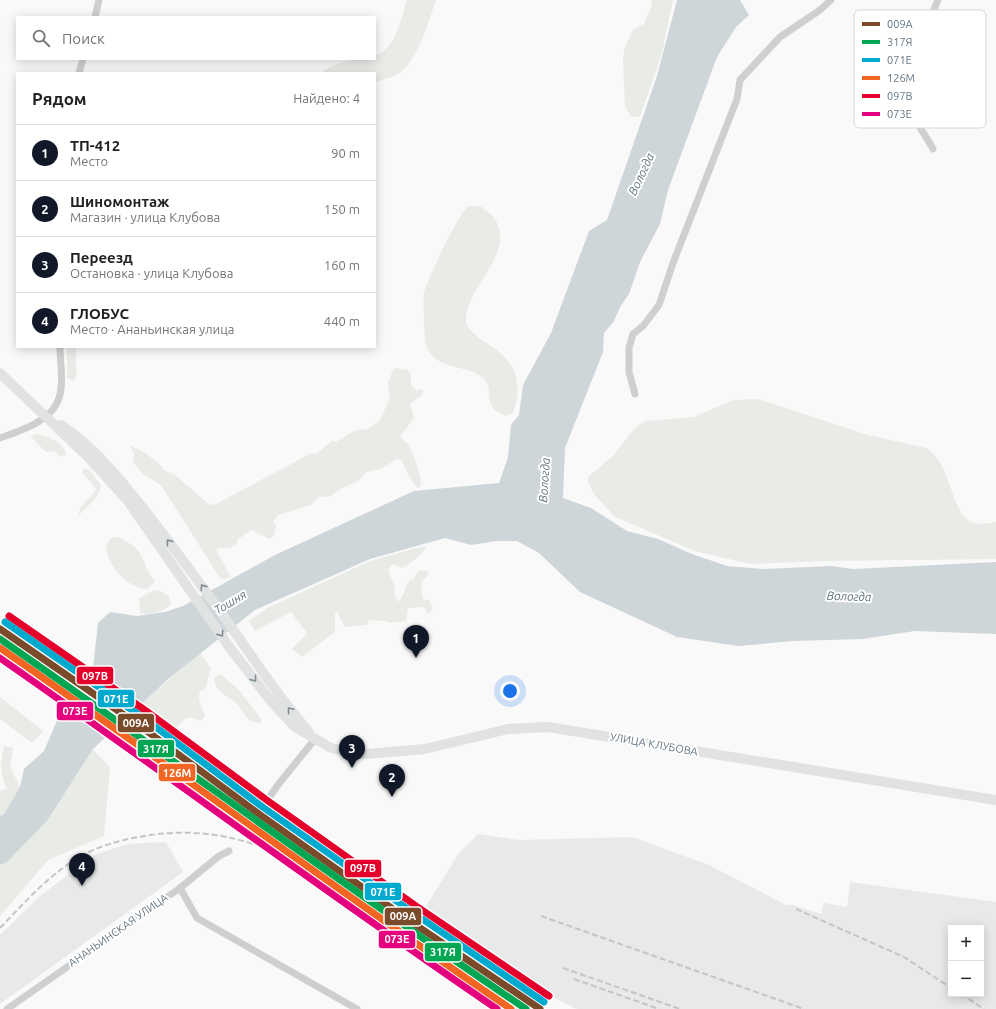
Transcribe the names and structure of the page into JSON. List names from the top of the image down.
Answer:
{
  "streets": {
    "main road": ["УЛИЦА КЛУБОВА"],
    "street": ["АНАНЬИНСКАЯ УЛИЦА"]
  },
  "water": ["Вологда", "Тошня"],
  "lines": [
    "transit line 097В",
    "transit line 071Е",
    "transit line 009А",
    "transit line 317Я",
    "transit line 126М",
    "transit line 073Е"
  ],
  "legend": [
    "009А",
    "317Я",
    "071Е",
    "126М",
    "097В",
    "073Е"
  ],
  "page": {
    "search": "Поиск",
    "heading": ["Рядом", "Найдено: 4"],
    "list": [
      {
        "mark": "1",
        "name": "ТП-412",
        "note": "Место",
        "value": "90 m"
      },
      {
        "mark": "2",
        "name": "Шиномонтаж",
        "note": "Магазин · улица Клубова",
        "value": "150 m"
      },
      {
        "mark": "3",
        "name": "Переезд",
        "note": "Остановка · улица Клубова",
        "value": "160 m"
      },
      {
        "mark": "4",
        "name": "ГЛОБУС",
        "note": "Место · Ананьинская улица",
        "value": "440 m"
      }
    ],
    "pins": [
      "1",
      "3",
      "2",
      "4"
    ],
    "map_buttons": ["+", "−"]
  }
}
